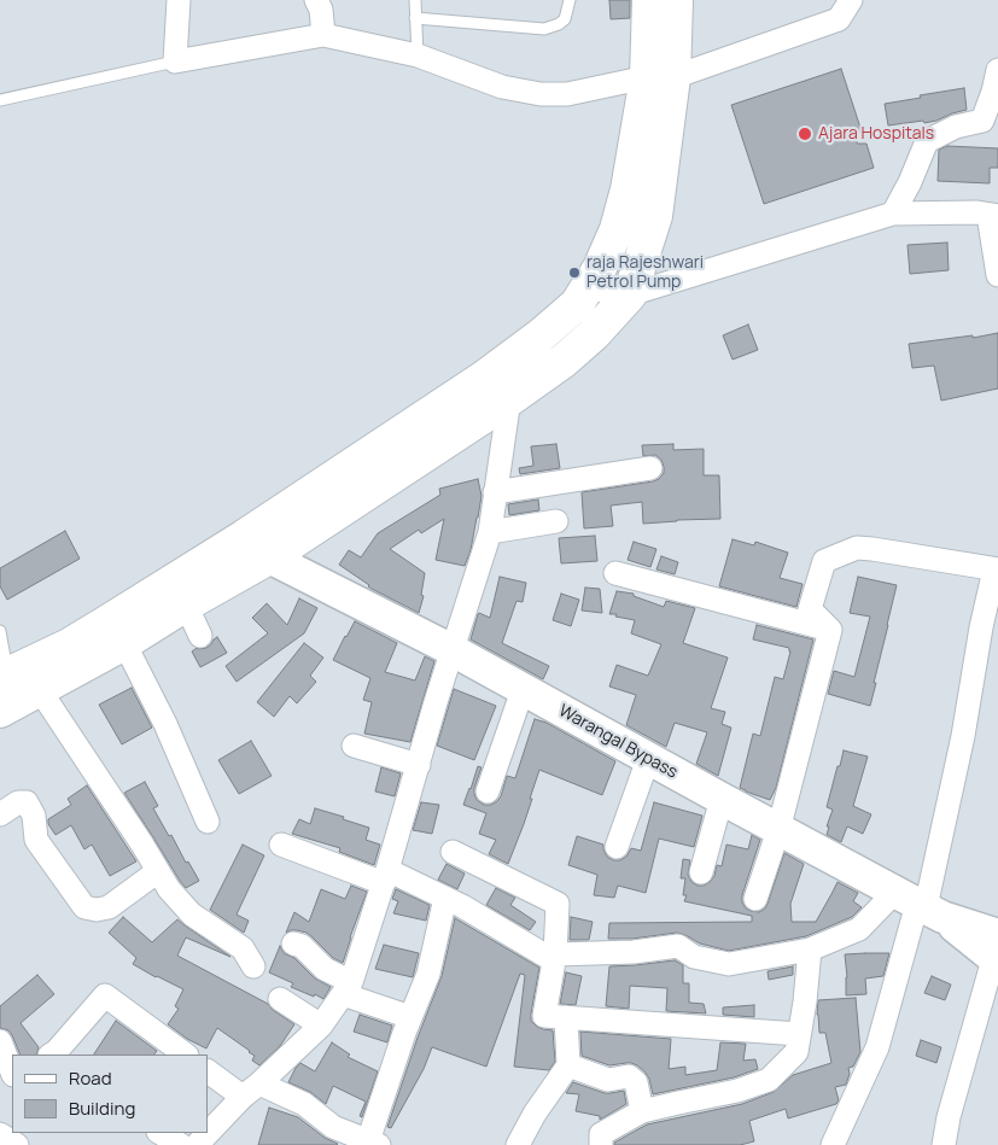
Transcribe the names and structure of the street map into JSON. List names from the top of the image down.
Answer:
{
  "streets": {
    "main road": ["Warangal Bypass"]
  },
  "places": ["Ajara Hospitals", "raja Rajeshwari Petrol Pump"],
  "legend": ["Road", "Building"]
}
